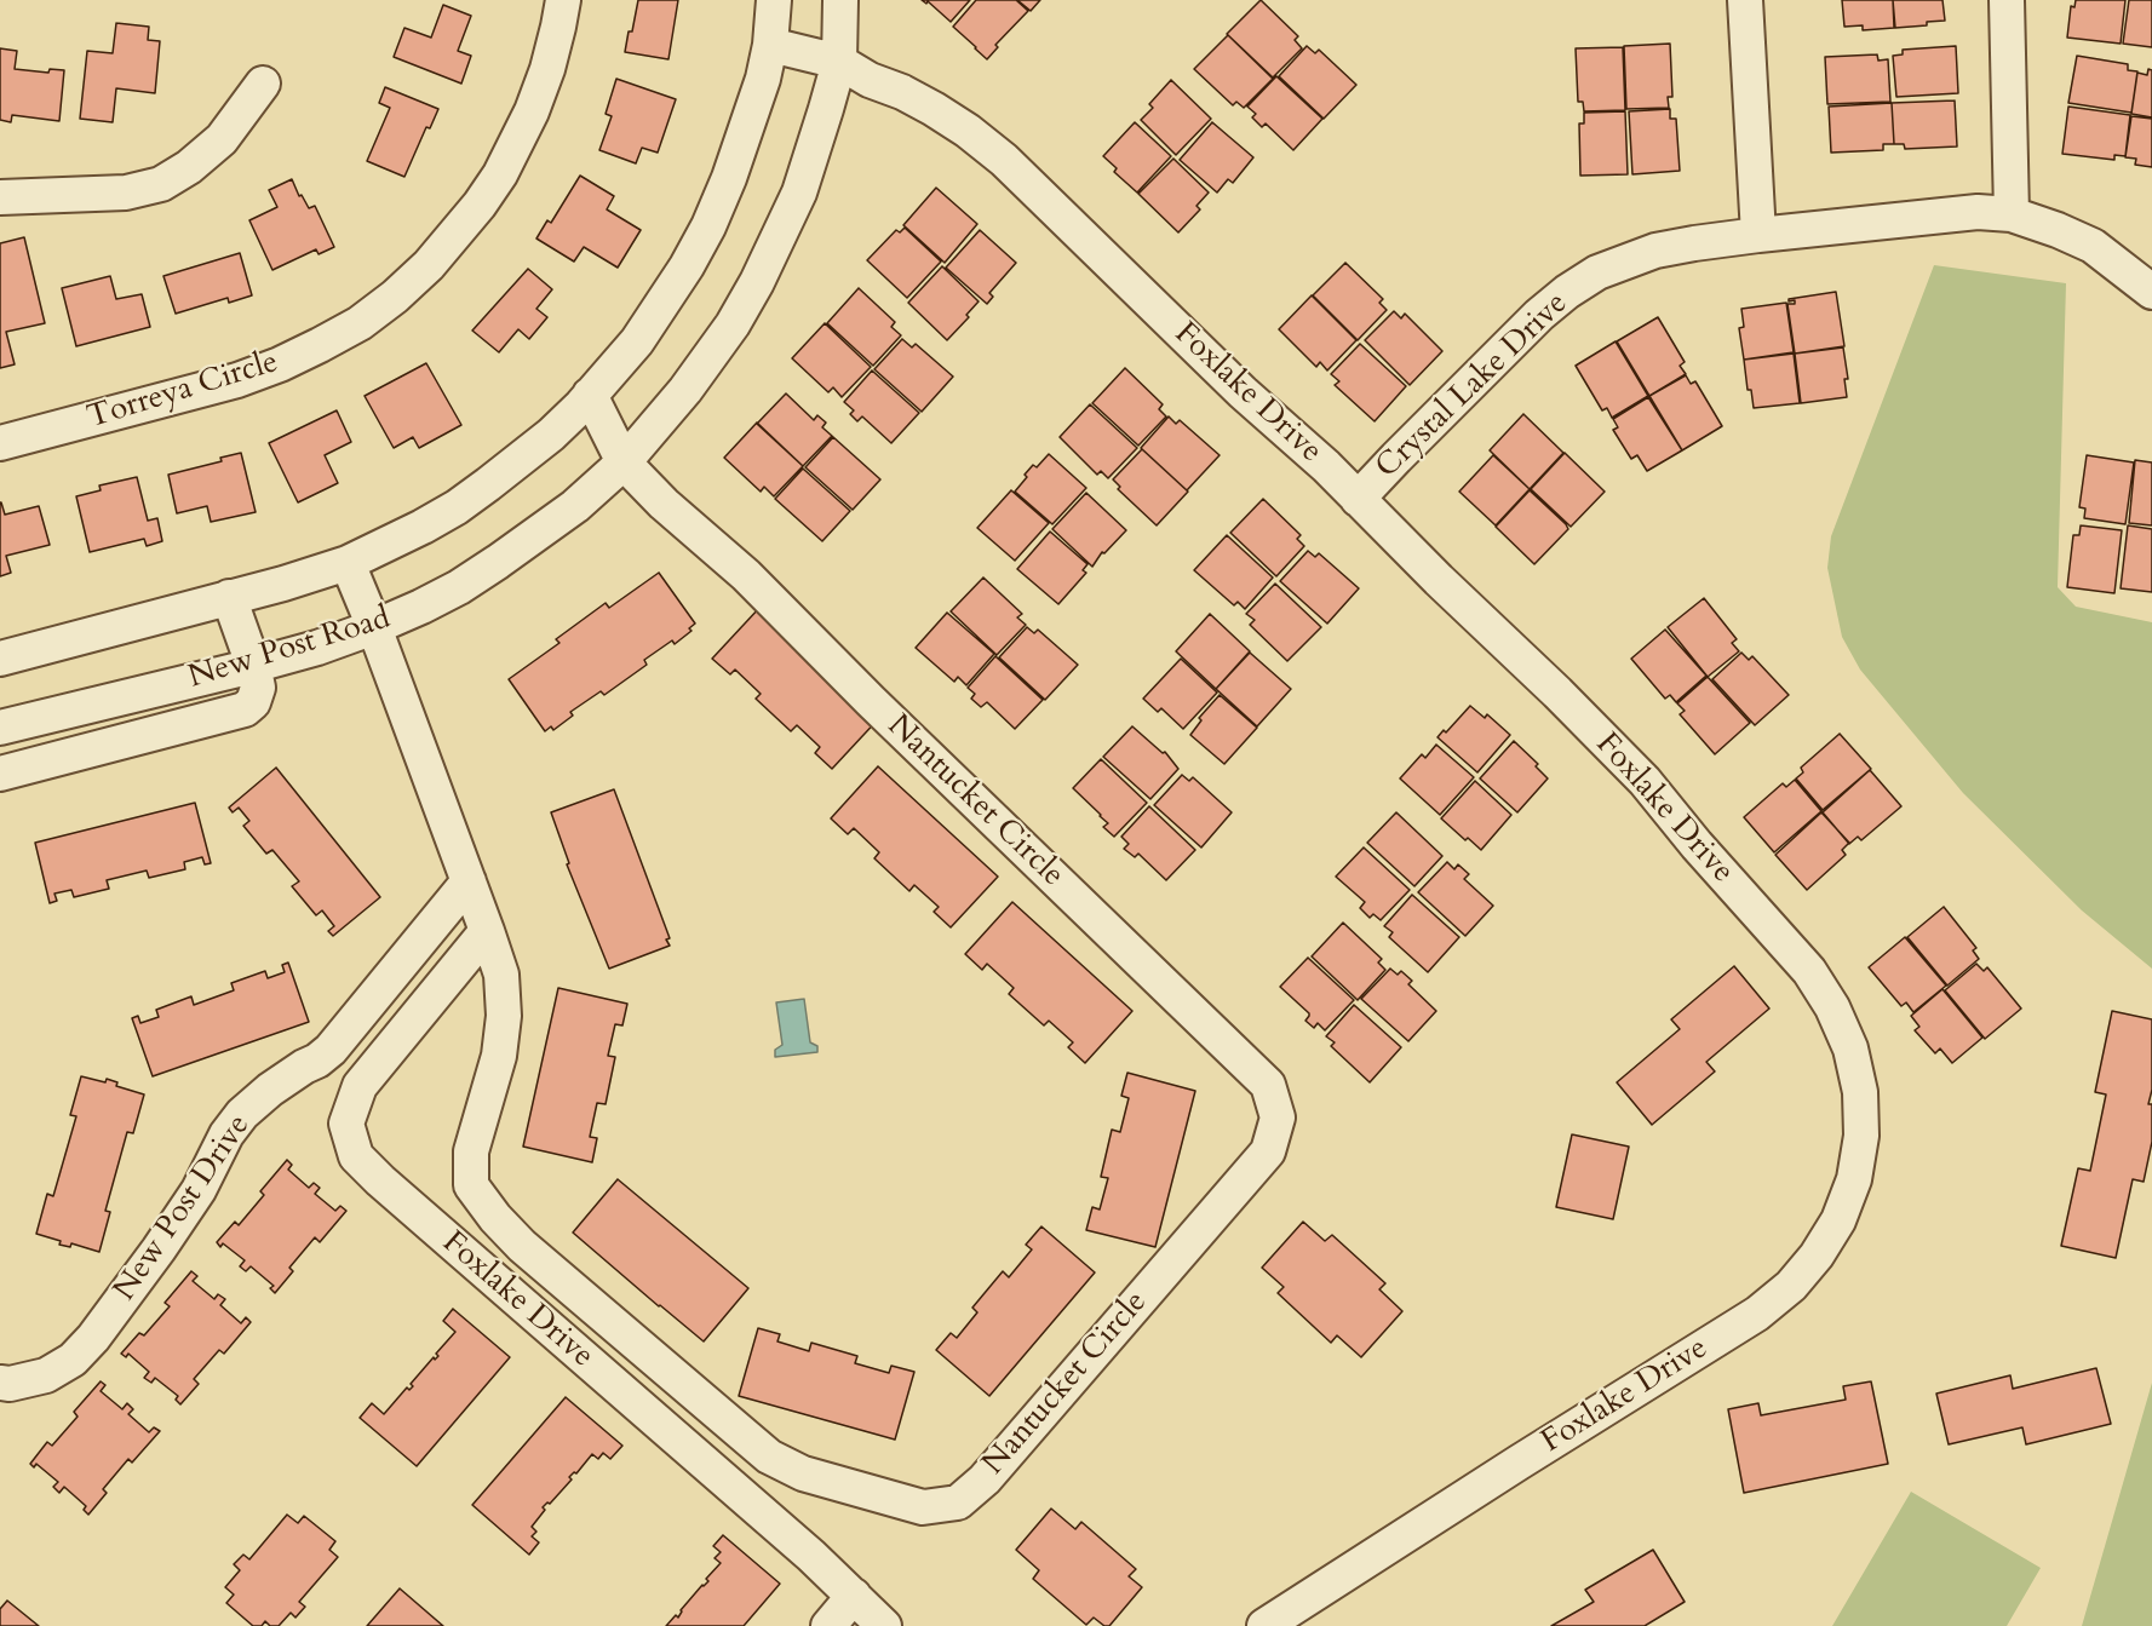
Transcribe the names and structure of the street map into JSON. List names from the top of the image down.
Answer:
{
  "streets": {
    "street": [
      "Crystal Lake Drive",
      "Torreya Circle",
      "Foxlake Drive",
      "New Post Road",
      "Nantucket Circle",
      "New Post Drive"
    ]
  },
  "crossings": [
    ["Crystal Lake Drive", "Foxlake Drive"],
    ["Foxlake Drive", "New Post Road"],
    ["Foxlake Drive", "Nantucket Circle"],
    ["New Post Road", "Nantucket Circle"],
    ["Nantucket Circle", "New Post Drive"]
  ]
}
